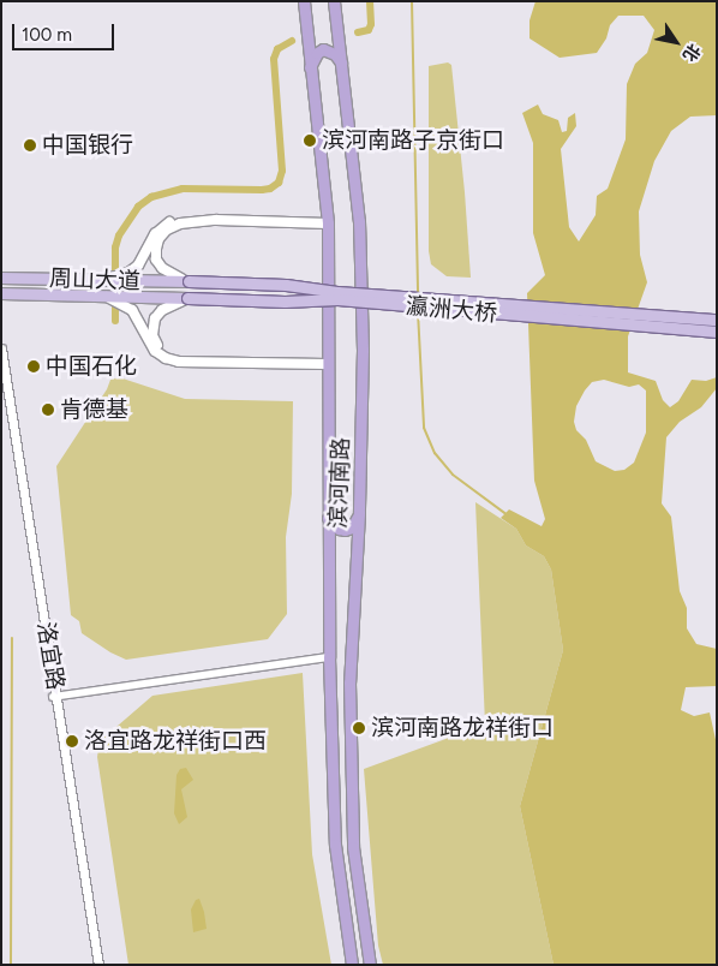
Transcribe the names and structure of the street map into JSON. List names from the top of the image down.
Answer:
{
  "streets": {
    "highway": ["滨河南路"],
    "main road": ["周山大道", "瀛洲大桥"],
    "street": ["洛宜路"]
  },
  "crossings": [
    ["周山大道", "瀛洲大桥"]
  ],
  "places": [
    "滨河南路子京街口",
    "中国银行",
    "中国石化",
    "肯德基",
    "滨河南路龙祥街口",
    "洛宜路龙祥街口西"
  ],
  "scale_bar": "100 m",
  "north": "bottom right"
}
